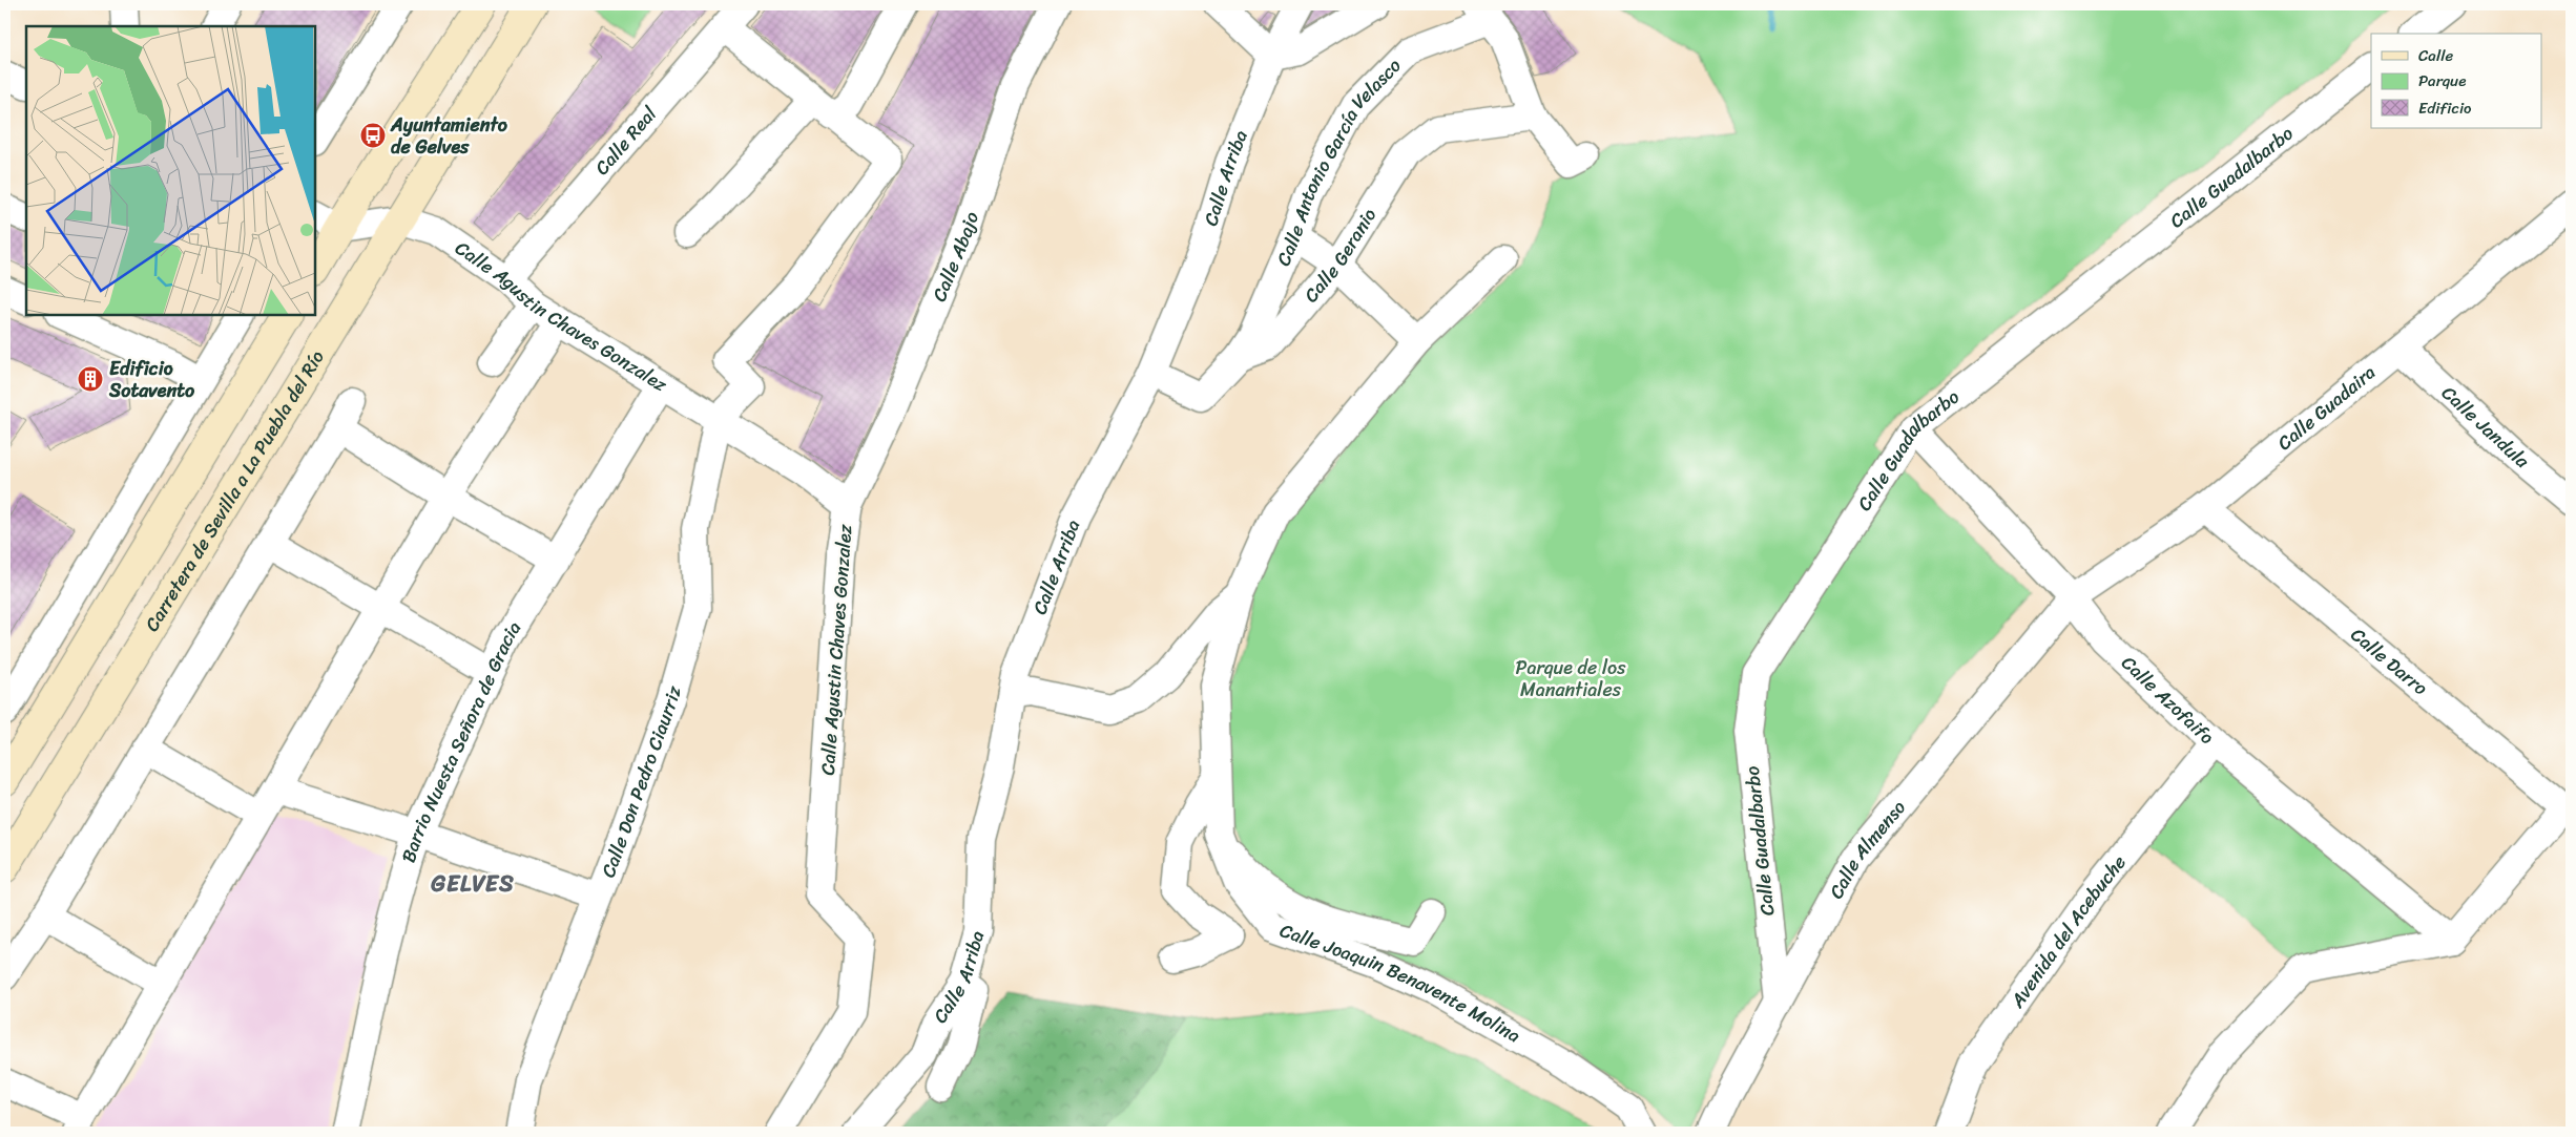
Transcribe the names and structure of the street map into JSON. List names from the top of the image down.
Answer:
{
  "streets": {
    "main road": ["Carretera de Sevilla a La Puebla del Río"],
    "street": [
      "Calle Real",
      "Calle Antonio García Velasco",
      "Calle Guadalbarbo",
      "Calle Arriba",
      "Calle Geranio",
      "Calle Abajo",
      "Calle Agustin Chaves Gonzalez",
      "Calle Guadaira",
      "Calle Jandula",
      "Calle Darro",
      "Calle Azofaifo",
      "Barrio Nuesta Señora de Gracia",
      "Calle Don Pedro Ciaurriz",
      "Calle Almenso",
      "Avenida del Acebuche",
      "Calle Joaquin Benavente Molina"
    ]
  },
  "crossings": [
    ["Calle Real", "Calle Agustin Chaves Gonzalez"],
    ["Calle Antonio García Velasco", "Calle Geranio"],
    ["Calle Guadalbarbo", "Calle Azofaifo"],
    ["Calle Guadalbarbo", "Calle Almenso"],
    ["Calle Arriba", "Calle Geranio"],
    ["Calle Abajo", "Calle Agustin Chaves Gonzalez"],
    ["Calle Agustin Chaves Gonzalez", "Carretera de Sevilla a La Puebla del Río"],
    ["Calle Agustin Chaves Gonzalez", "Barrio Nuesta Señora de Gracia"],
    ["Calle Agustin Chaves Gonzalez", "Calle Don Pedro Ciaurriz"],
    ["Calle Guadaira", "Calle Jandula"],
    ["Calle Guadaira", "Calle Darro"],
    ["Calle Guadaira", "Calle Azofaifo"],
    ["Calle Guadaira", "Calle Almenso"],
    ["Calle Azofaifo", "Calle Almenso"],
    ["Calle Azofaifo", "Avenida del Acebuche"]
  ],
  "districts": ["GELVES"],
  "parks": ["Parque de los Manantiales"],
  "places": {
    "bus stop": ["Ayuntamiento de Gelves"],
    "building": ["Edificio Sotavento"]
  },
  "legend": ["Calle", "Parque", "Edificio"]
}
